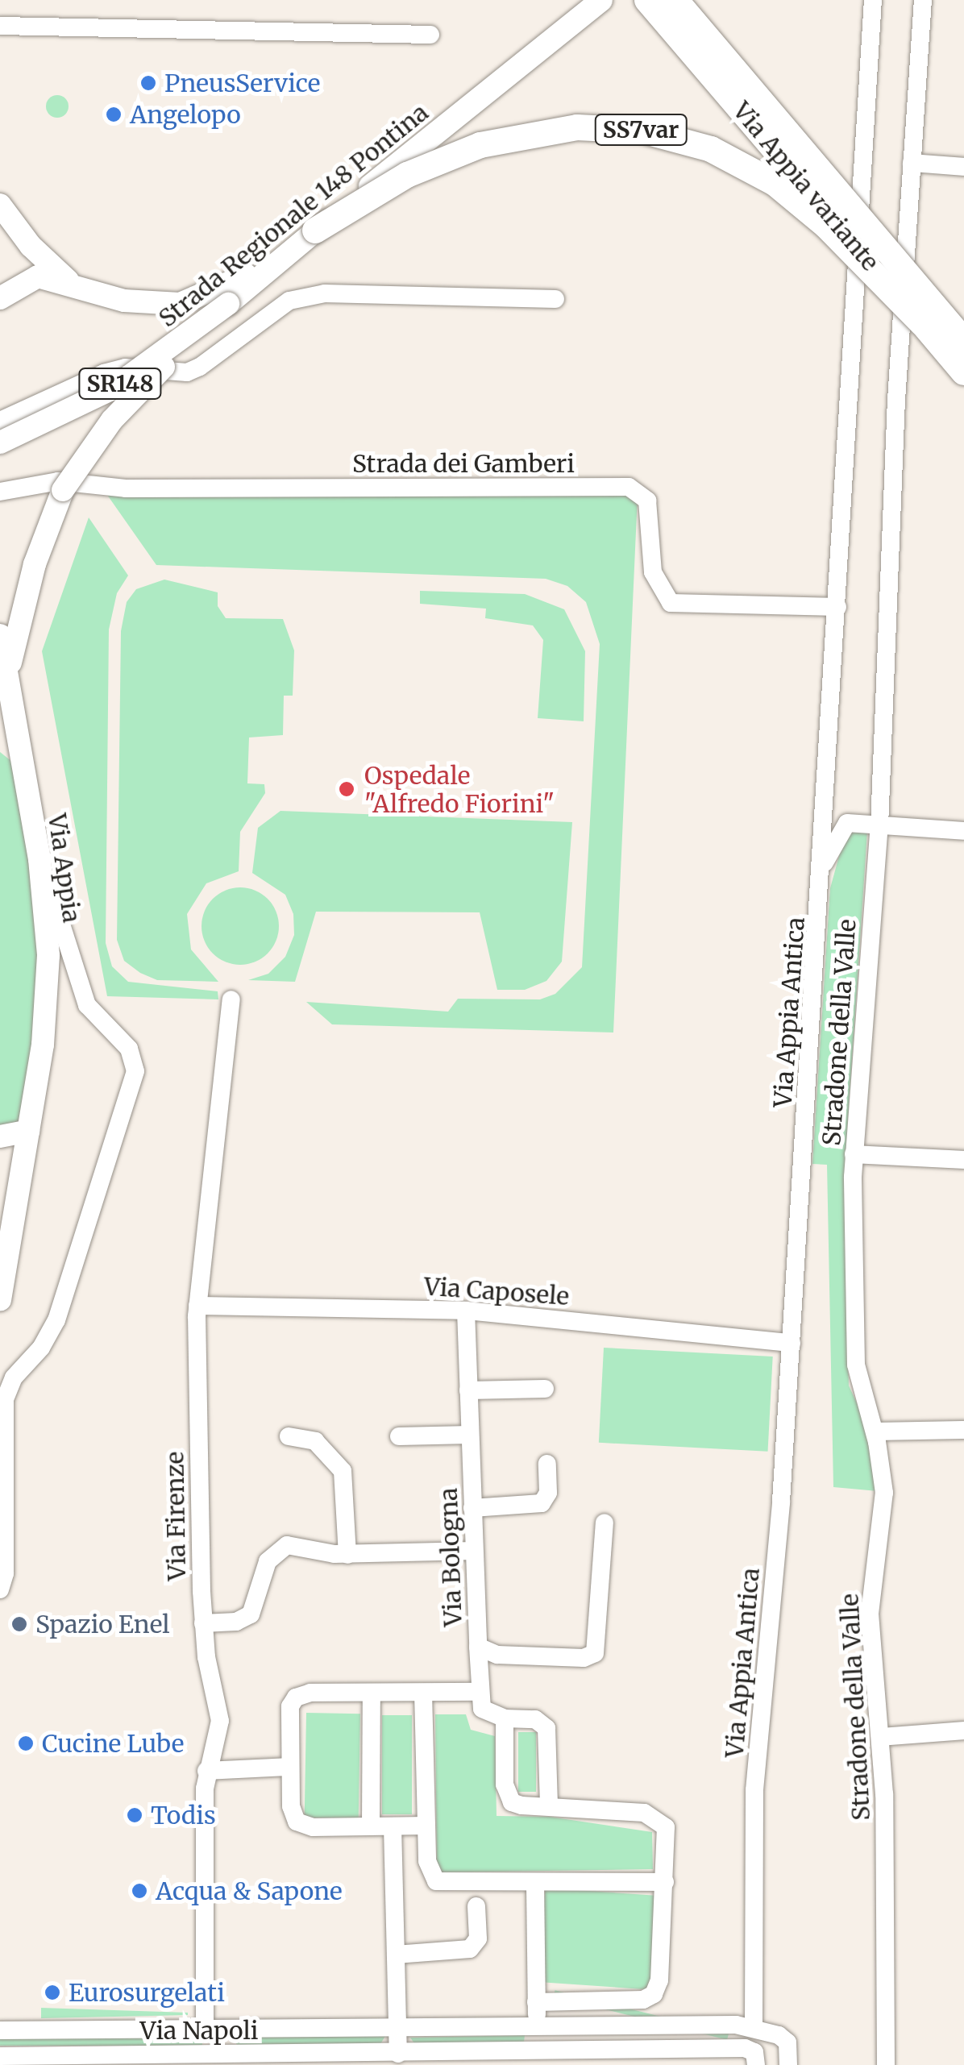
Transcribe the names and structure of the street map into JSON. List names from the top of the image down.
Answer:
{
  "streets": {
    "highway": ["SS7var", "Via Appia variante"],
    "main road": ["Strada Regionale 148 Pontina", "SR148", "Via Appia"],
    "street": [
      "Strada dei Gamberi",
      "Via Appia Antica",
      "Stradone della Valle",
      "Via Caposele",
      "Via Firenze",
      "Via Bologna",
      "Via Napoli"
    ]
  },
  "crossings": [
    ["SS7var", "Via Appia variante"],
    ["SS7var", "Strada Regionale 148 Pontina"],
    ["SS7var", "SR148"],
    ["Strada Regionale 148 Pontina", "SR148"],
    ["SR148", "Via Appia"],
    ["Strada dei Gamberi", "Via Appia Antica"],
    ["Via Appia Antica", "Via Caposele"],
    ["Via Appia Antica", "Via Napoli"],
    ["Via Caposele", "Via Firenze"],
    ["Via Caposele", "Via Bologna"],
    ["Via Firenze", "Via Napoli"]
  ],
  "places": [
    "PneusService",
    "Angelopo",
    "Ospedale \"Alfredo Fiorini\"",
    "Spazio Enel",
    "Cucine Lube",
    "Todis",
    "Acqua & Sapone",
    "Eurosurgelati"
  ]
}
